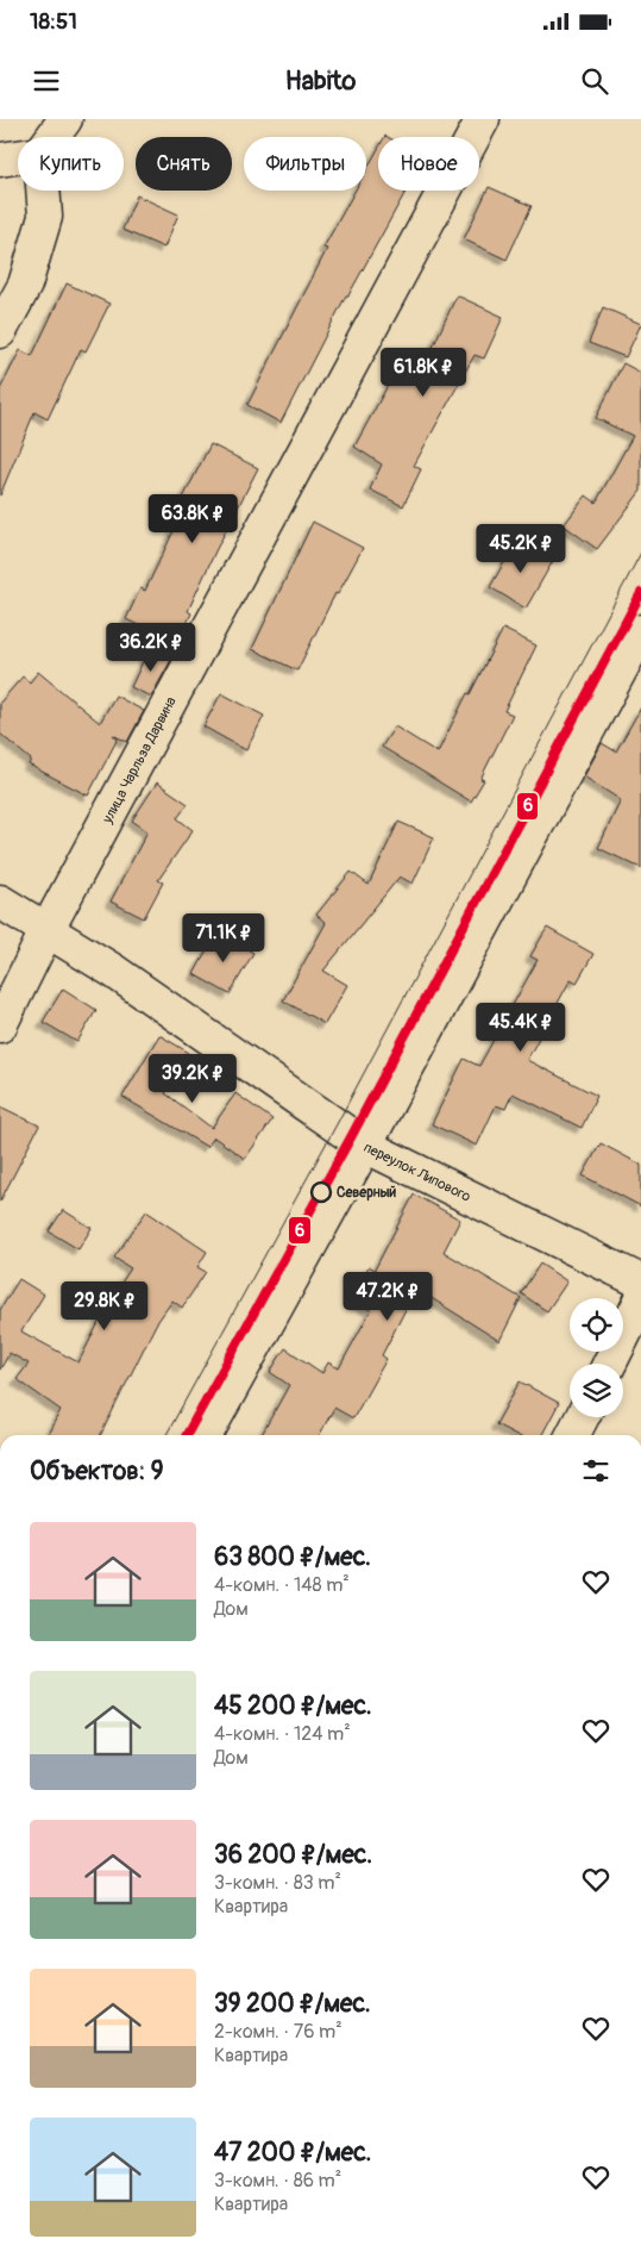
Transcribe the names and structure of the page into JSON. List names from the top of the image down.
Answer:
{
  "streets": {
    "lane": ["улица Чарльза Дарвина", "переулок Липового"]
  },
  "crossings": [
    ["улица Чарльза Дарвина", "переулок Липового"]
  ],
  "places": ["Северный"],
  "lines": ["transit line 6"],
  "page": {
    "status": "18:51",
    "header": "Habito",
    "chip": [
      "Купить",
      "Снять",
      "Фильтры",
      "Новое"
    ],
    "price": [
      "61.8K ₽",
      "63.8K ₽",
      "45.2K ₽",
      "36.2K ₽",
      "71.1K ₽",
      "45.4K ₽",
      "39.2K ₽",
      "47.2K ₽",
      "29.8K ₽"
    ],
    "heading": "Объектов: 9",
    "list": [
      {
        "name": "63 800 ₽/мес.",
        "note": "4-комн. · 148 m² · Дом"
      },
      {
        "name": "45 200 ₽/мес.",
        "note": "4-комн. · 124 m² · Дом"
      },
      {
        "name": "36 200 ₽/мес.",
        "note": "3-комн. · 83 m² · Квартира"
      },
      {
        "name": "39 200 ₽/мес.",
        "note": "2-комн. · 76 m² · Квартира"
      },
      {
        "name": "47 200 ₽/мес.",
        "note": "3-комн. · 86 m² · Квартира"
      }
    ]
  }
}
